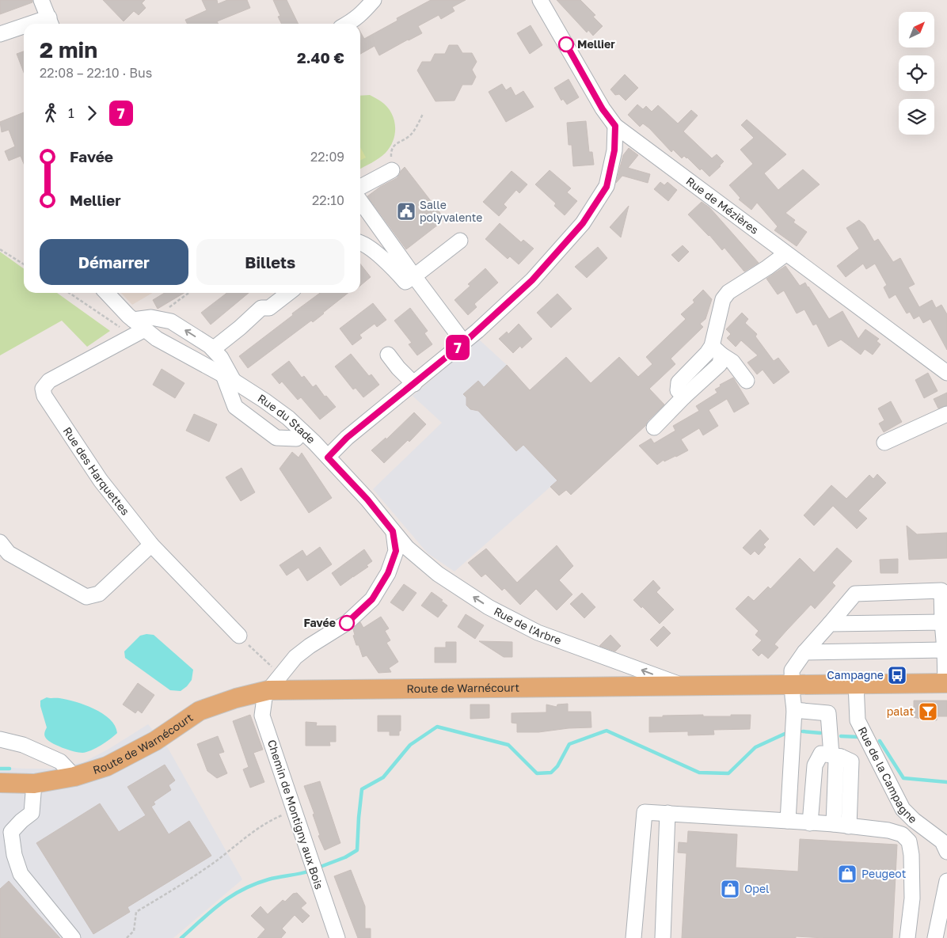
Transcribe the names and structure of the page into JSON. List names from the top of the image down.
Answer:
{
  "streets": {
    "main road": ["Route de Warnécourt"],
    "street": [
      "Rue de Mézières",
      "Rue du Stade",
      "Rue des Harquettes",
      "Rue de l'Arbre",
      "Rue de la Campagne",
      "Chemin de Montigny aux Bois"
    ]
  },
  "crossings": [
    ["Rue du Stade", "Rue des Harquettes"],
    ["Rue du Stade", "Rue de l'Arbre"],
    ["Rue du Stade", "Route de Warnécourt"],
    ["Rue du Stade", "Chemin de Montigny aux Bois"],
    ["Rue de l'Arbre", "Route de Warnécourt"],
    ["Route de Warnécourt", "Rue de la Campagne"],
    ["Route de Warnécourt", "Chemin de Montigny aux Bois"]
  ],
  "one_way": ["Rue de l'Arbre"],
  "places": {
    "other": ["Mellier", "Favée"],
    "public building": ["Salle polyvalente"],
    "bus stop": ["Campagne"],
    "bar": ["palat"],
    "shop": ["Peugeot", "Opel"]
  },
  "lines": ["bus line 7"],
  "north": "top right",
  "page": {
    "on_map": "7",
    "heading": ["2 min", "22:08 – 22:10 · Bus", "2.40 €"],
    "legs": ["1", "7"],
    "list": [
      {
        "name": "Favée",
        "value": "22:09"
      },
      {
        "name": "Mellier",
        "value": "22:10"
      }
    ],
    "buttons": ["Démarrer", "Billets"]
  }
}
